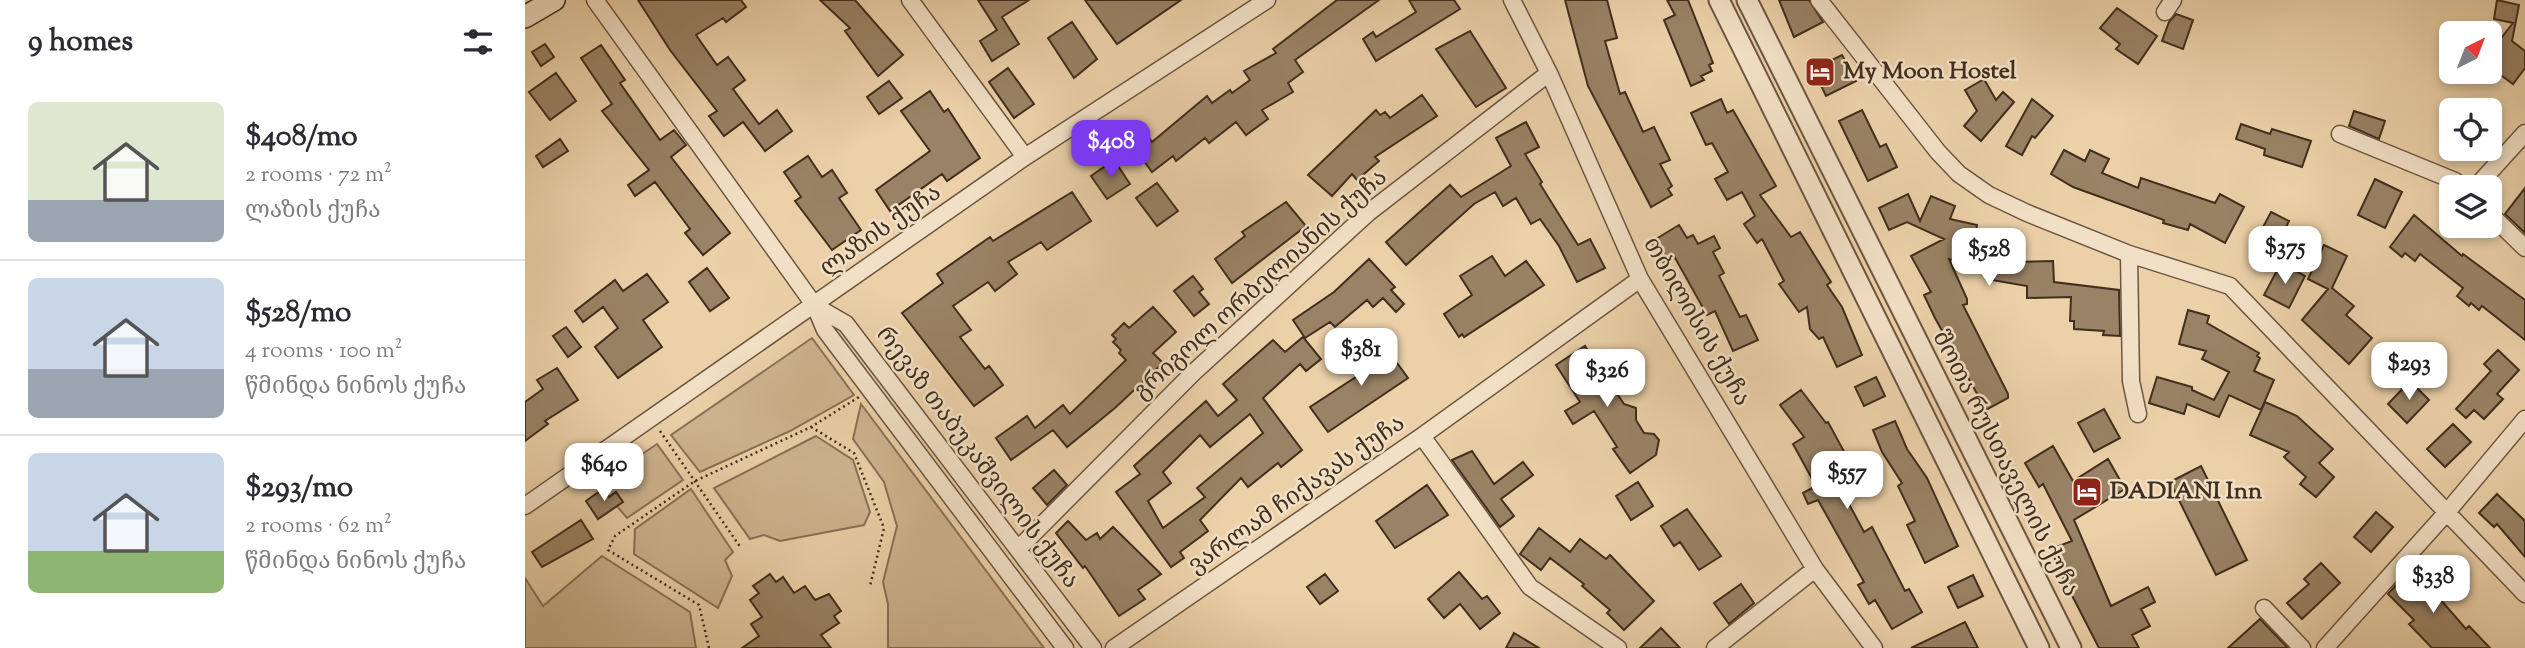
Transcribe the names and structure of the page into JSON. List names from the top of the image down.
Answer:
{
  "streets": {
    "street": [
      "ლაზის ქუჩა",
      "გრიგოლ ორბელიანის ქუჩა",
      "თბილისის ქუჩა",
      "რევაზ თაბუკაშვილის ქუჩა",
      "შოთა რუსთაველის ქუჩა",
      "ვარლამ ჩიქავას ქუჩა"
    ]
  },
  "crossings": [
    ["ლაზის ქუჩა", "რევაზ თაბუკაშვილის ქუჩა"],
    ["გრიგოლ ორბელიანის ქუჩა", "თბილისის ქუჩა"],
    ["გრიგოლ ორბელიანის ქუჩა", "რევაზ თაბუკაშვილის ქუჩა"],
    ["თბილისის ქუჩა", "ვარლამ ჩიქავას ქუჩა"]
  ],
  "places": {
    "hotel": ["My Moon Hostel", "DADIANI Inn"]
  },
  "north": "top right",
  "page": {
    "heading": "9 homes",
    "list": [
      {
        "name": "$408/mo",
        "note": "2 rooms · 72 m² · ლაზის ქუჩა"
      },
      {
        "name": "$528/mo",
        "note": "4 rooms · 100 m² · წმინდა ნინოს ქუჩა"
      },
      {
        "name": "$293/mo",
        "note": "2 rooms · 62 m² · წმინდა ნინოს ქუჩა"
      }
    ],
    "price": [
      "$408",
      "$375",
      "$528",
      "$381",
      "$293",
      "$326",
      "$640",
      "$557",
      "$338"
    ]
  }
}
